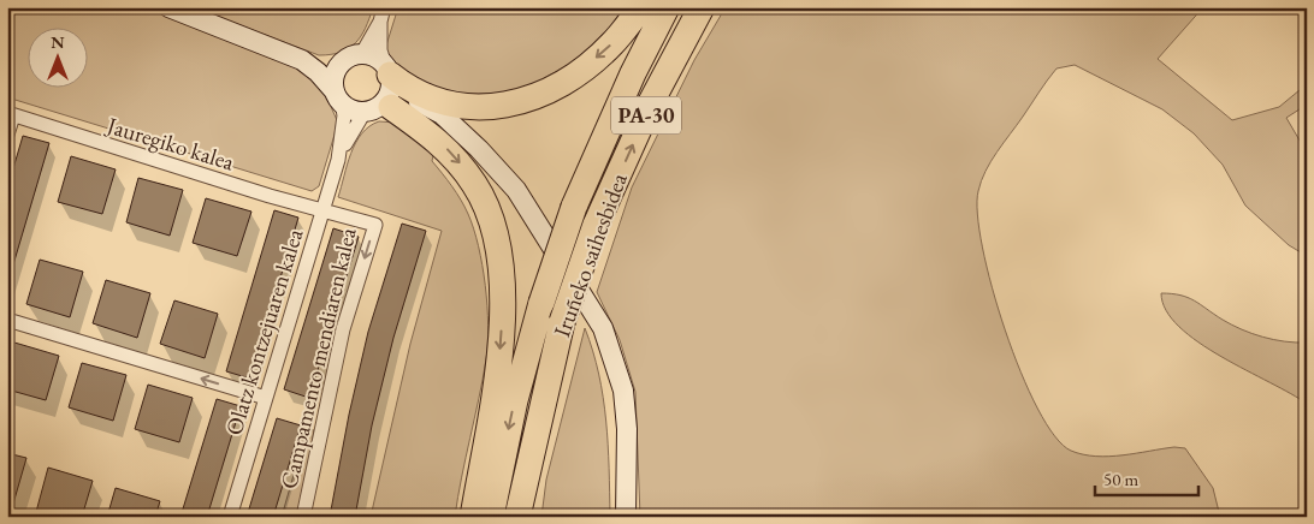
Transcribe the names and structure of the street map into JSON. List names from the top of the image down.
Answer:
{
  "streets": {
    "highway": ["PA-30", "Iruñeko saihesbidea"],
    "street": ["Jauregiko kalea", "Olatz kontzejuaren kalea", "Campamento mendiaren kalea"]
  },
  "crossings": [
    ["Jauregiko kalea", "Olatz kontzejuaren kalea"],
    ["Jauregiko kalea", "Campamento mendiaren kalea"],
    ["Olatz kontzejuaren kalea", "Campamento mendiaren kalea"]
  ],
  "one_way": ["Campamento mendiaren kalea"],
  "scale_bar": "50 m",
  "north": "top"
}
